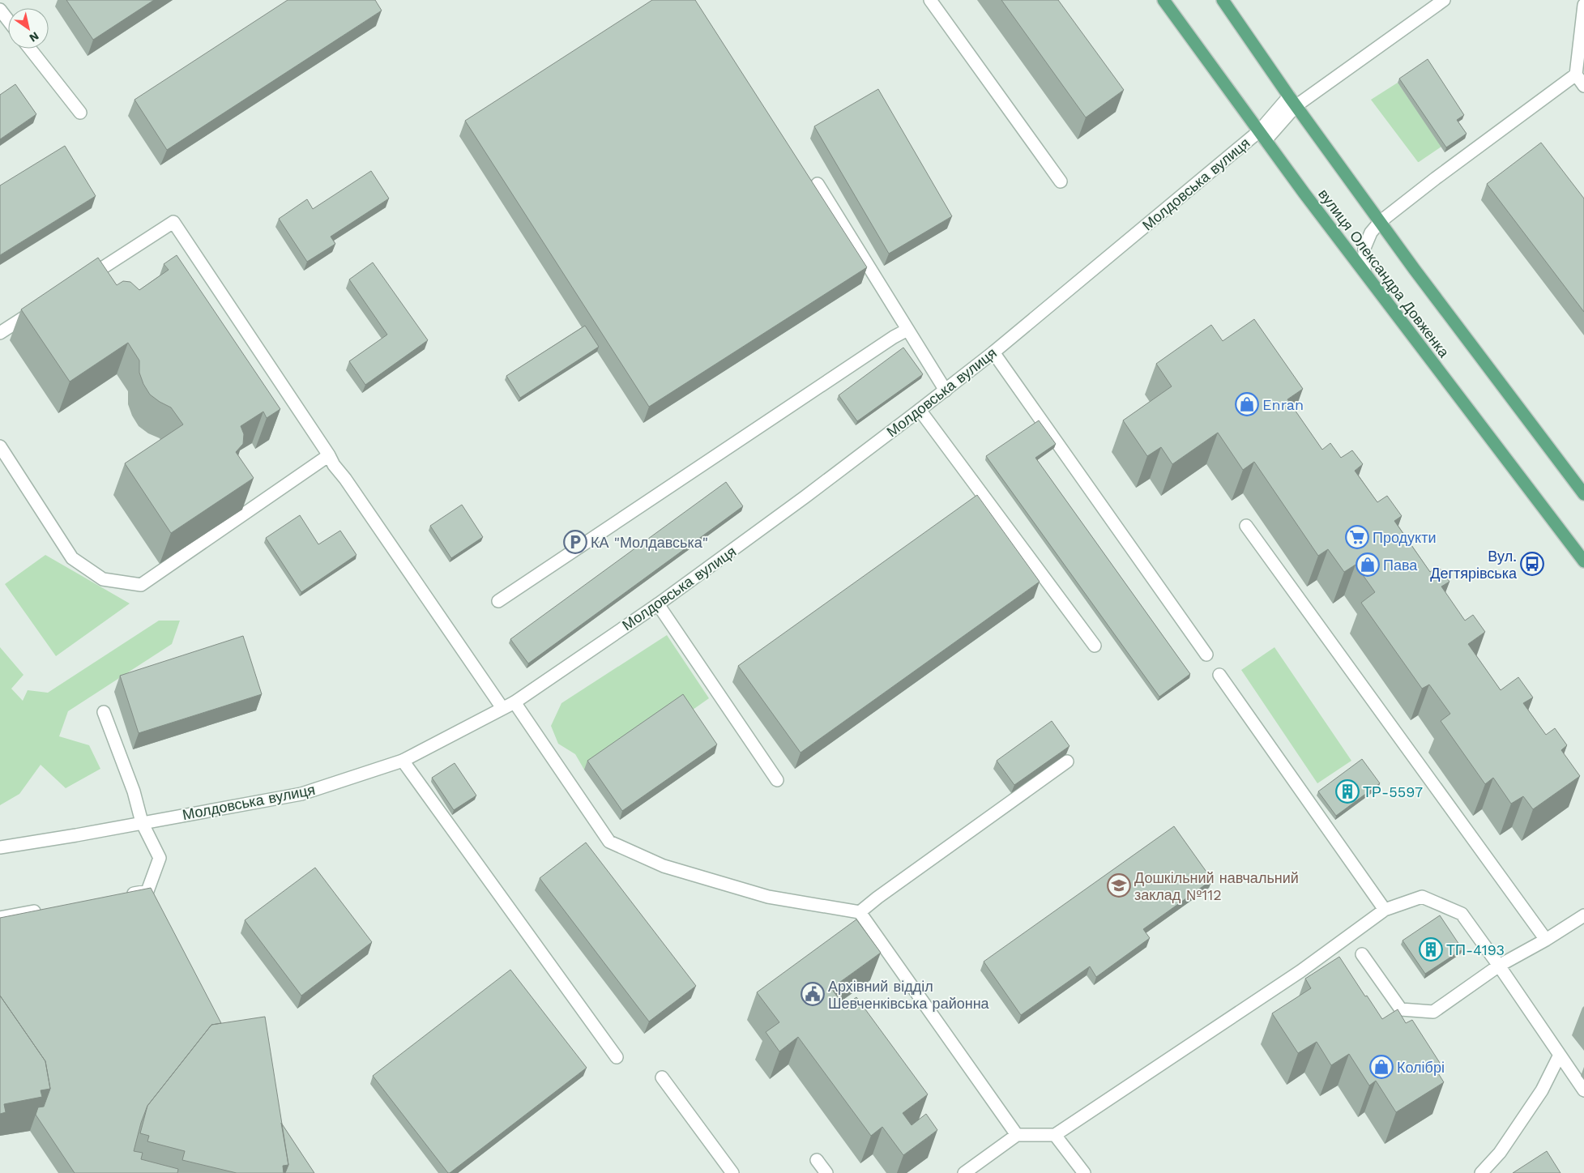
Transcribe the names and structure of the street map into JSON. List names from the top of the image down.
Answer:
{
  "streets": {
    "main road": ["вулиця Олександра Довженка"],
    "street": ["Молдовська вулиця"]
  },
  "crossings": [
    ["Молдовська вулиця", "вулиця Олександра Довженка"]
  ],
  "places": {
    "shop": ["Enran", "Пава", "Колібрі"],
    "supermarket": ["Продукти"],
    "parking": ["КА \"Молдавська\""],
    "bus stop": ["Вул. Дегтярівська"],
    "building": ["ТР-5597", "ТП-4193"],
    "school or university": ["Дошкільний навчальний заклад №112"],
    "public building": ["Архівний відділ Шевченківська районна"]
  },
  "north": "bottom right"
}
